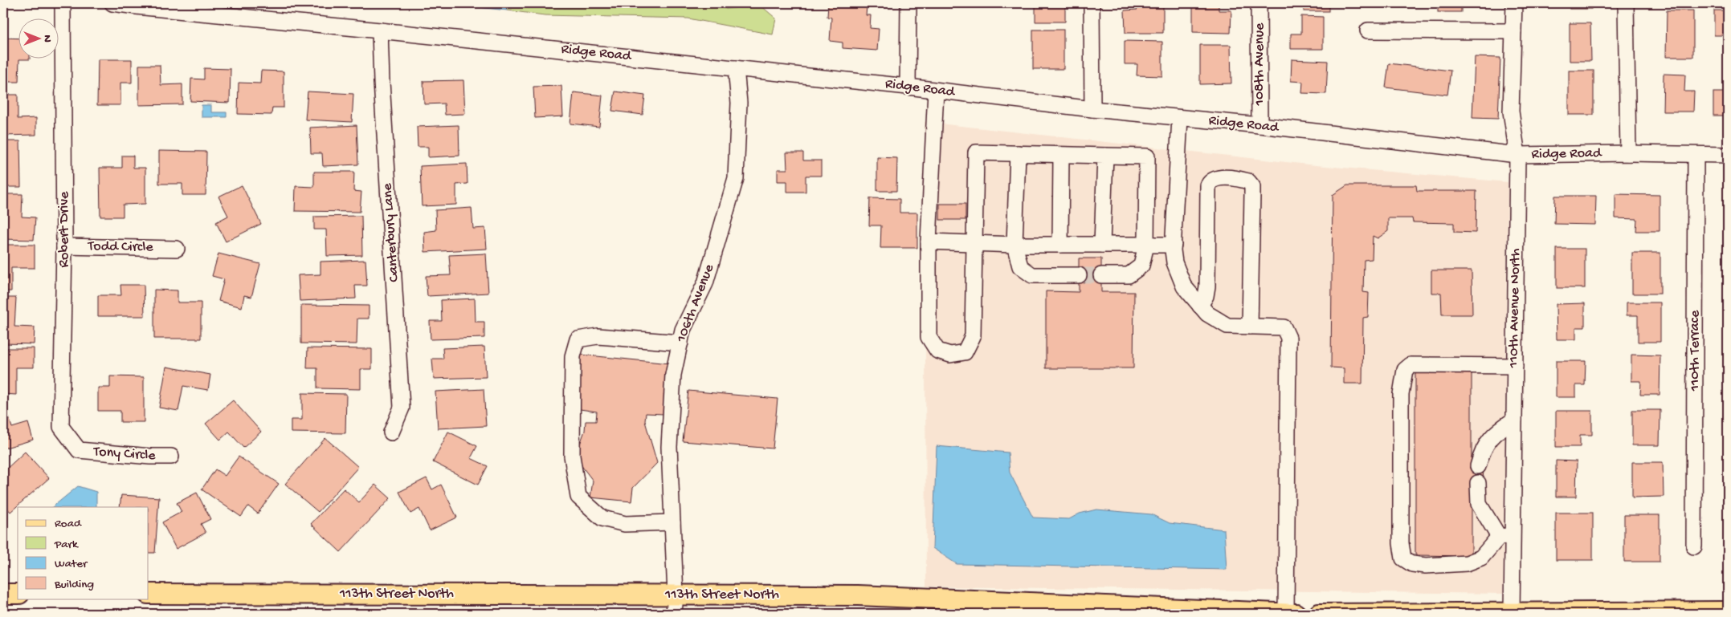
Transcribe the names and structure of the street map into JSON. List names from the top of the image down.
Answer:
{
  "streets": {
    "main road": ["113th Street North"],
    "street": [
      "Ridge Road",
      "108th Avenue",
      "Robert Drive",
      "Canterbury Lane",
      "Todd Circle",
      "106th Avenue",
      "110th Avenue North",
      "110th Terrace",
      "Tony Circle"
    ]
  },
  "crossings": [
    ["Ridge Road", "108th Avenue"],
    ["Ridge Road", "Canterbury Lane"],
    ["Ridge Road", "106th Avenue"],
    ["Ridge Road", "110th Avenue North"],
    ["Ridge Road", "110th Terrace"],
    ["Robert Drive", "Todd Circle"],
    ["Robert Drive", "Tony Circle"],
    ["106th Avenue", "113th Street North"]
  ],
  "legend": [
    "Road",
    "Park",
    "Water",
    "Building"
  ],
  "north": "right"
}
